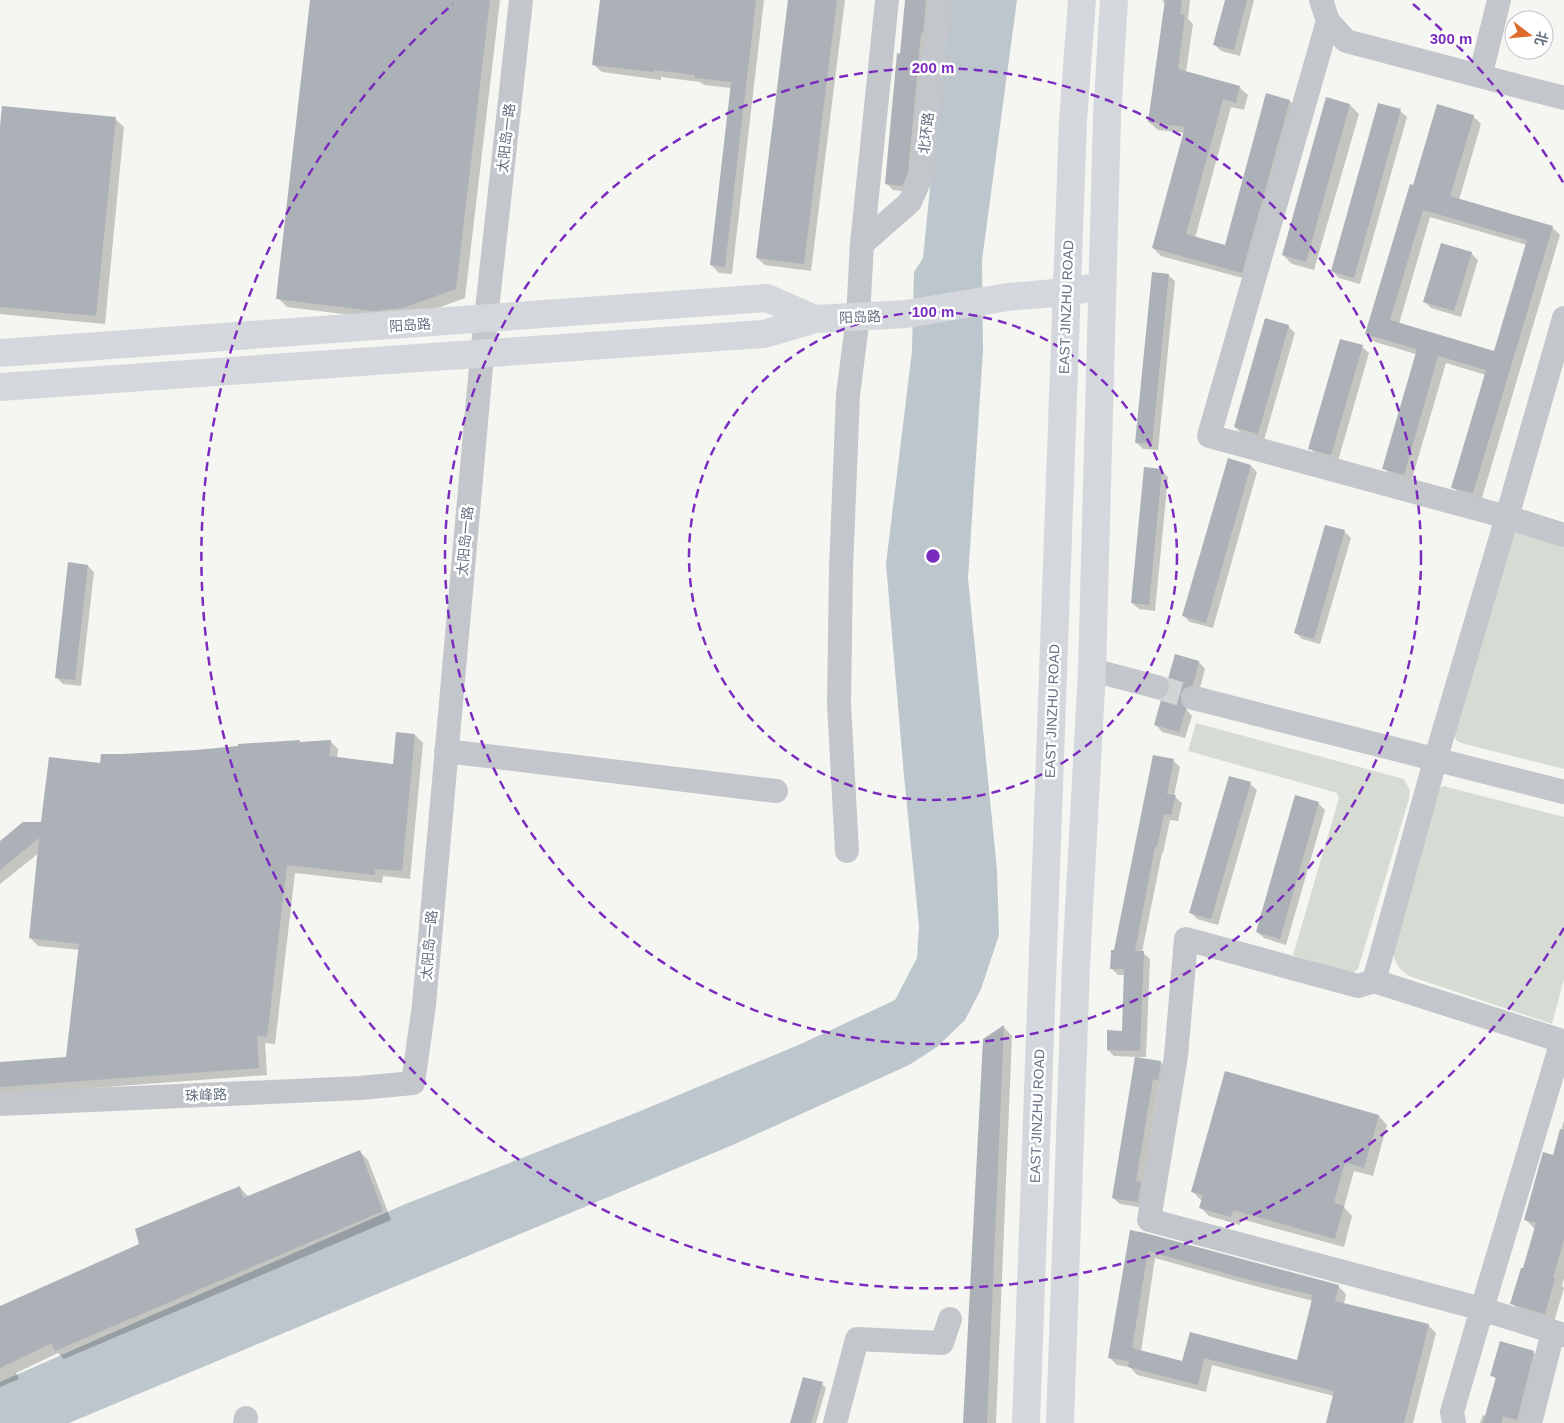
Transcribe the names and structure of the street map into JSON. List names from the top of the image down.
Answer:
{
  "streets": {
    "main road": ["EAST JINZHU ROAD", "阳岛路"],
    "street": ["北环路", "太阳岛一路", "珠峰路"]
  },
  "crossings": [
    ["太阳岛一路", "阳岛路"],
    ["太阳岛一路", "珠峰路"],
    ["EAST JINZHU ROAD", "阳岛路"]
  ],
  "north": "right",
  "rings": ["300 m", "200 m", "100 m"]
}
